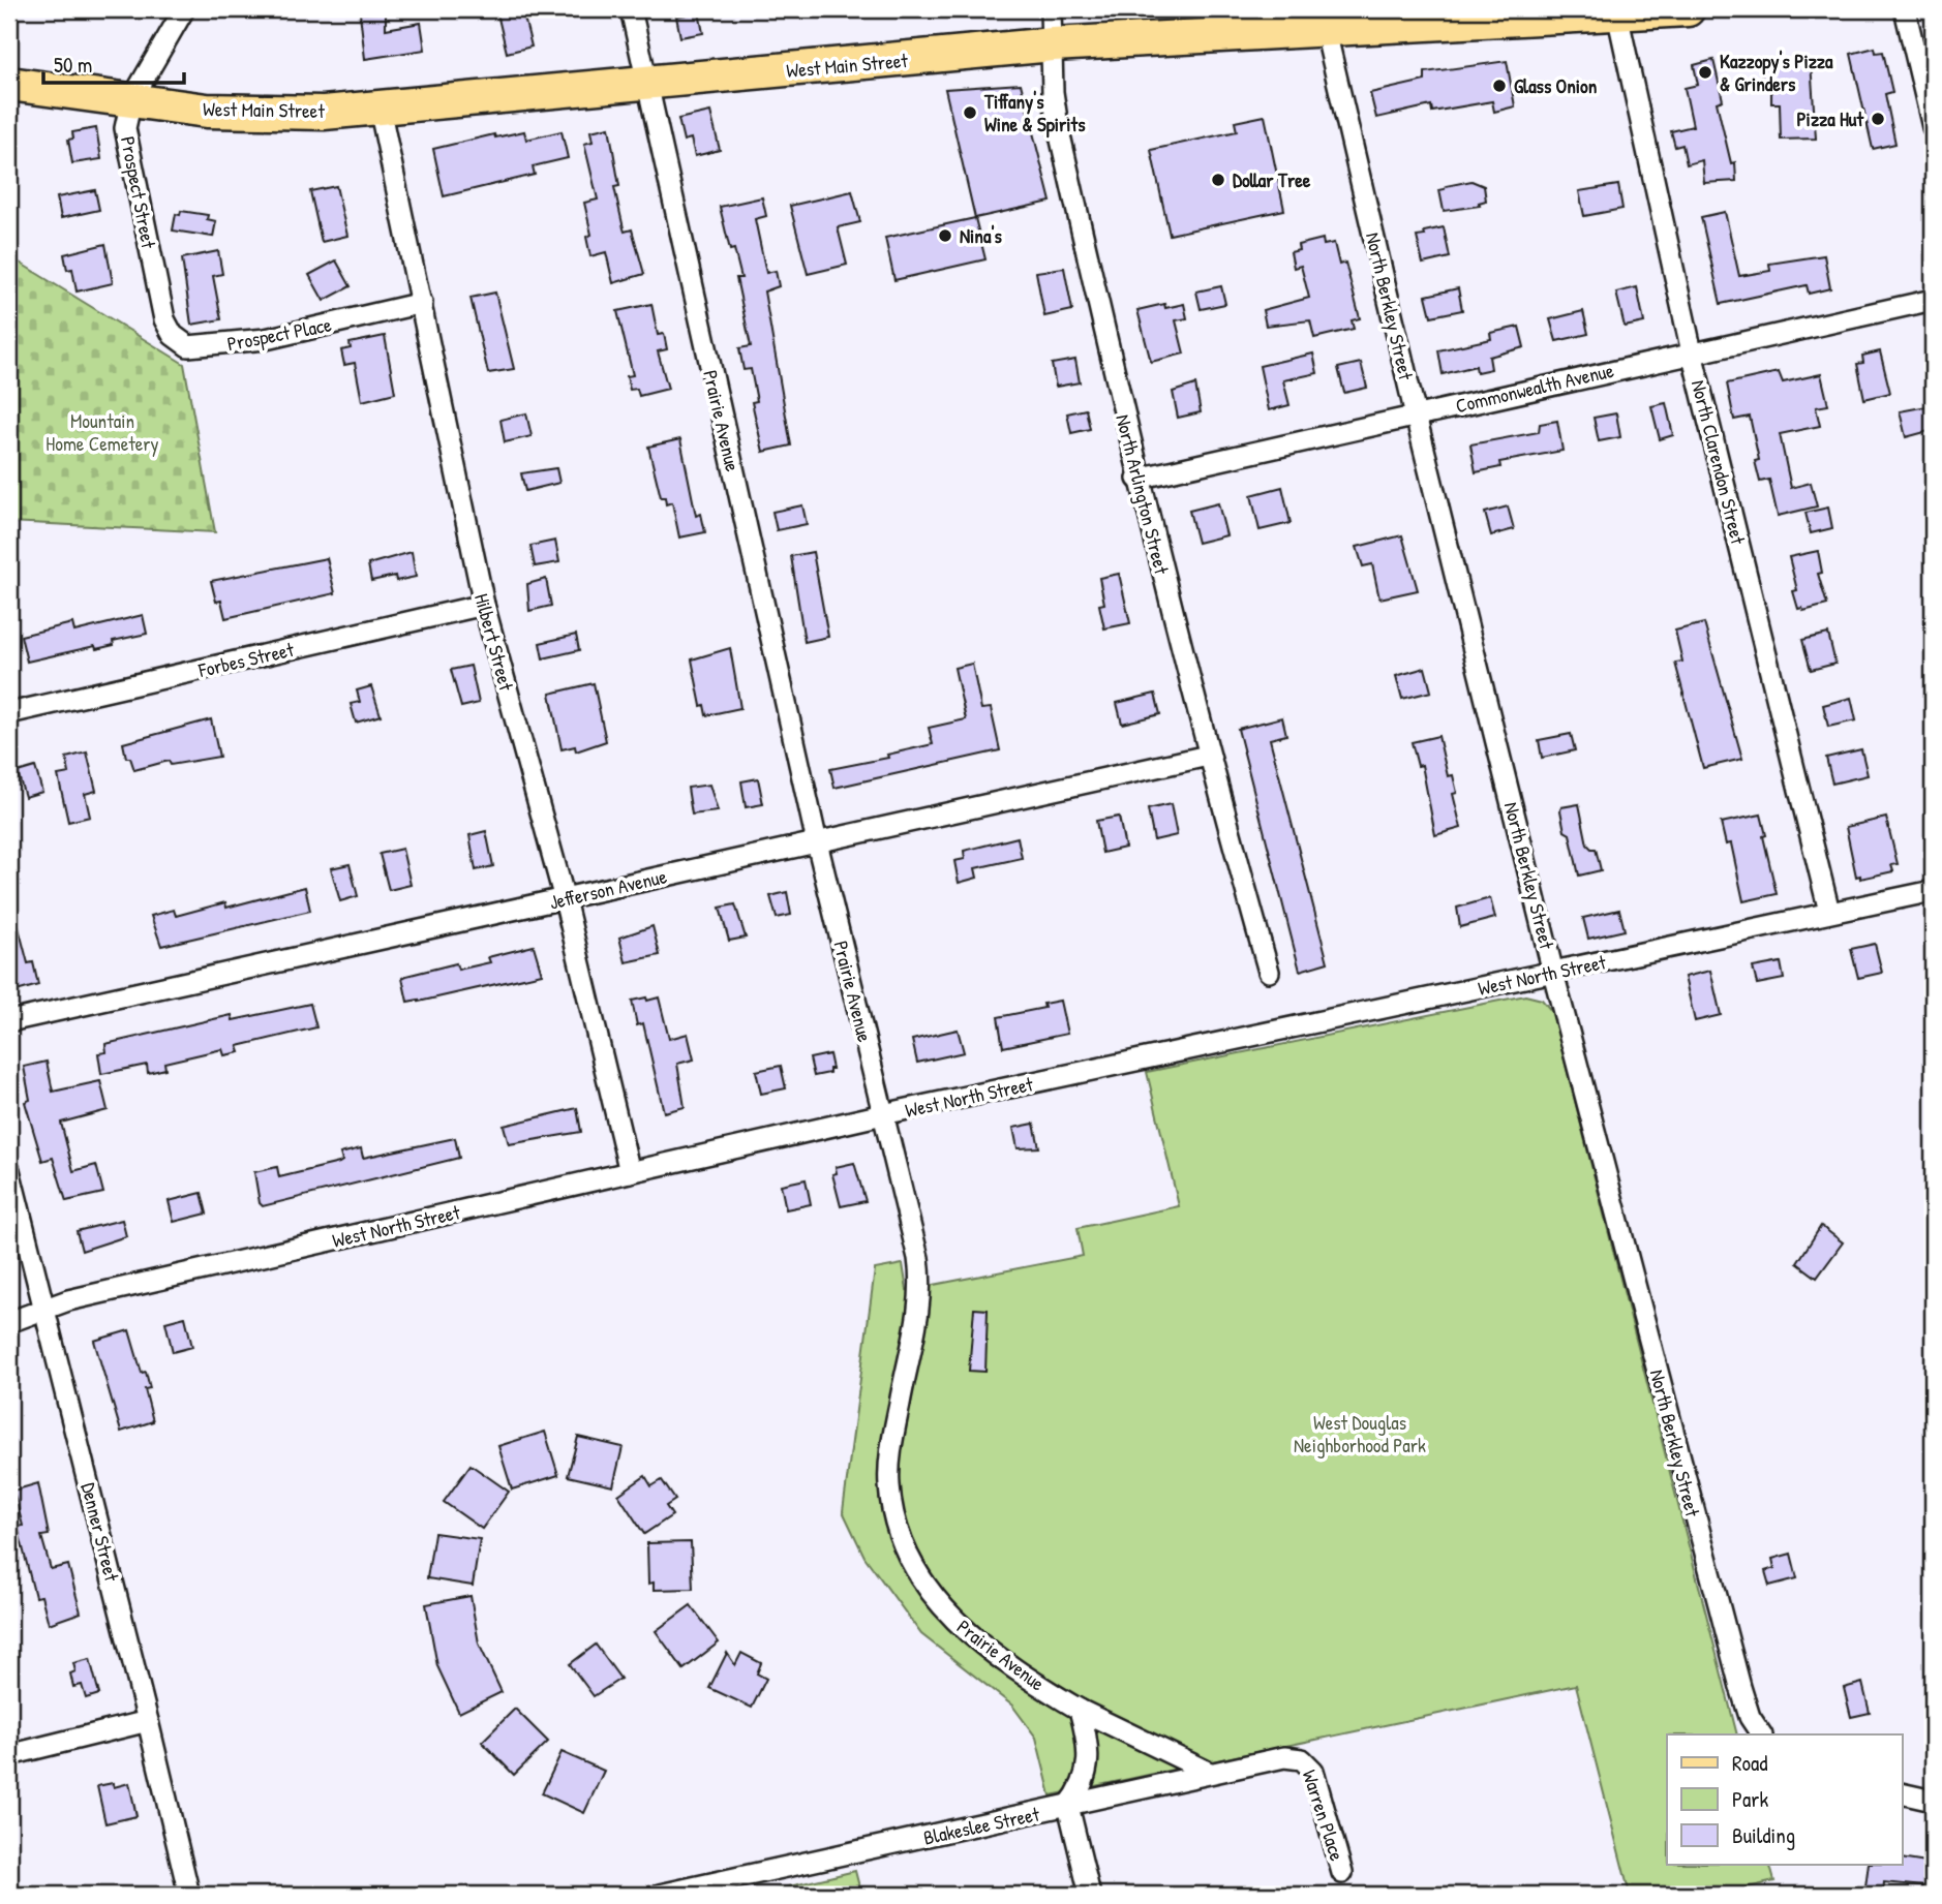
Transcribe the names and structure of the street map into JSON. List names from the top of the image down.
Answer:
{
  "streets": {
    "main road": ["West Main Street"],
    "street": [
      "Prospect Street",
      "North Berkley Street",
      "Prospect Place",
      "Commonwealth Avenue",
      "Prairie Avenue",
      "North Clarendon Street",
      "North Arlington Street",
      "Hilbert Street",
      "Forbes Street",
      "Jefferson Avenue",
      "West North Street",
      "Denner Street",
      "Warren Place",
      "Blakeslee Street"
    ]
  },
  "crossings": [
    ["West Main Street", "Prospect Street"],
    ["West Main Street", "North Berkley Street"],
    ["West Main Street", "Prairie Avenue"],
    ["West Main Street", "North Clarendon Street"],
    ["West Main Street", "North Arlington Street"],
    ["West Main Street", "Hilbert Street"],
    ["Prospect Street", "Prospect Place"],
    ["North Berkley Street", "Commonwealth Avenue"],
    ["North Berkley Street", "West North Street"],
    ["Prospect Place", "Hilbert Street"],
    ["Commonwealth Avenue", "North Clarendon Street"],
    ["Commonwealth Avenue", "North Arlington Street"],
    ["Prairie Avenue", "Jefferson Avenue"],
    ["Prairie Avenue", "West North Street"],
    ["Prairie Avenue", "Blakeslee Street"],
    ["North Clarendon Street", "West North Street"],
    ["North Arlington Street", "Jefferson Avenue"],
    ["Hilbert Street", "Forbes Street"],
    ["Hilbert Street", "Jefferson Avenue"],
    ["Hilbert Street", "West North Street"],
    ["West North Street", "Denner Street"],
    ["Warren Place", "Blakeslee Street"]
  ],
  "parks": ["Mountain Home Cemetery", "West Douglas Neighborhood Park"],
  "places": [
    "Kazzopy's Pizza & Grinders",
    "Glass Onion",
    "Tiffany's Wine & Spirits",
    "Pizza Hut",
    "Dollar Tree",
    "Nina's"
  ],
  "legend": ["Road", "Park", "Building"],
  "scale_bar": "50 m"
}
